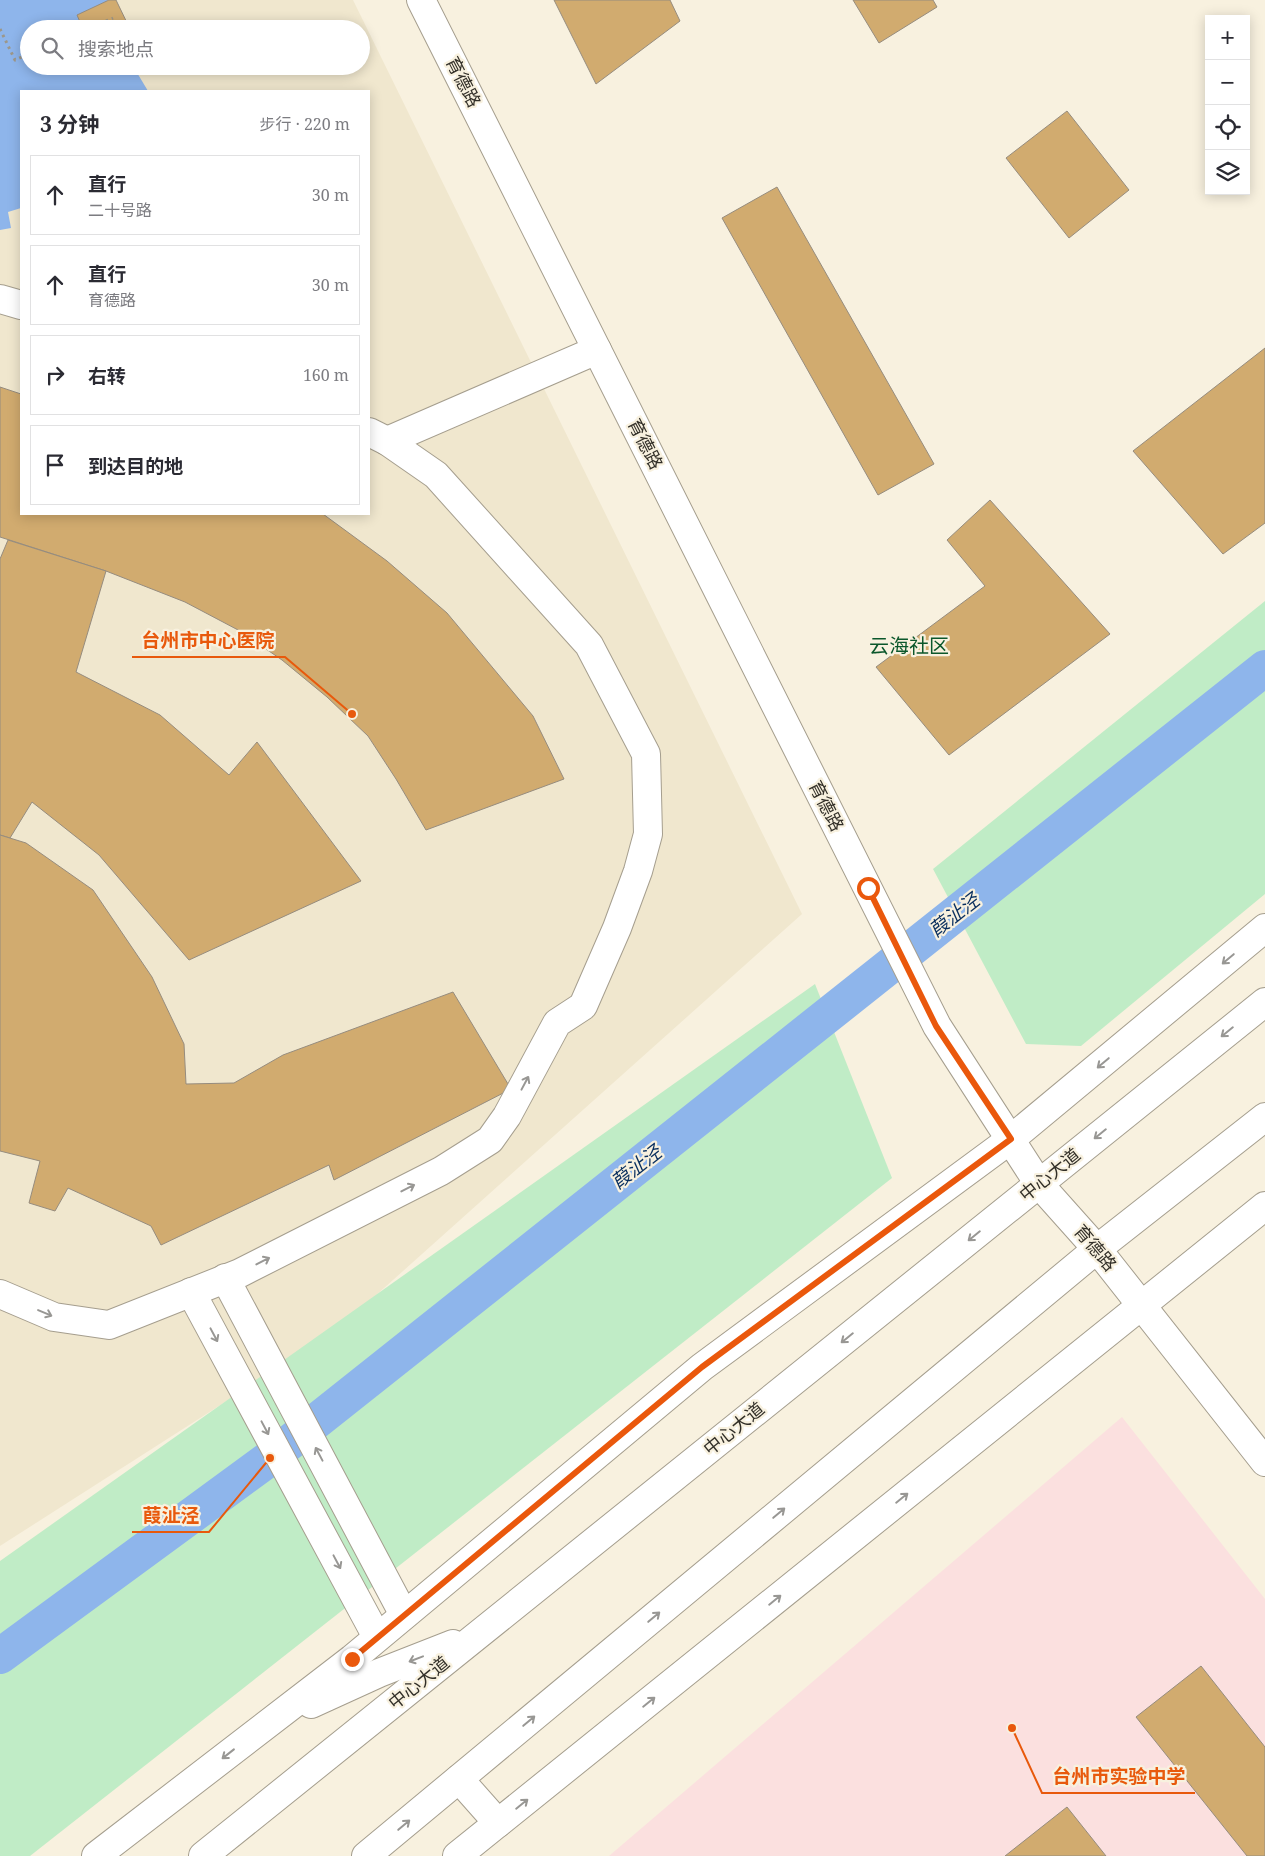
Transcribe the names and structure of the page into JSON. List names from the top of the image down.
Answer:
{
  "streets": {
    "main road": ["育德路", "中心大道"]
  },
  "crossings": [
    ["育德路", "中心大道"]
  ],
  "districts": ["云海社区"],
  "water": ["葭沚泾"],
  "places": ["台州市中心医院", "葭沚泾", "台州市实验中学"],
  "page": {
    "map_buttons": ["+", "−"],
    "search": "搜索地点",
    "heading": ["3 分钟", "步行 · 220 m"],
    "list": [
      ["直行", "二十号路", "30 m"],
      ["直行", "育德路", "30 m"],
      ["右转", "160 m"],
      "到达目的地"
    ]
  }
}
